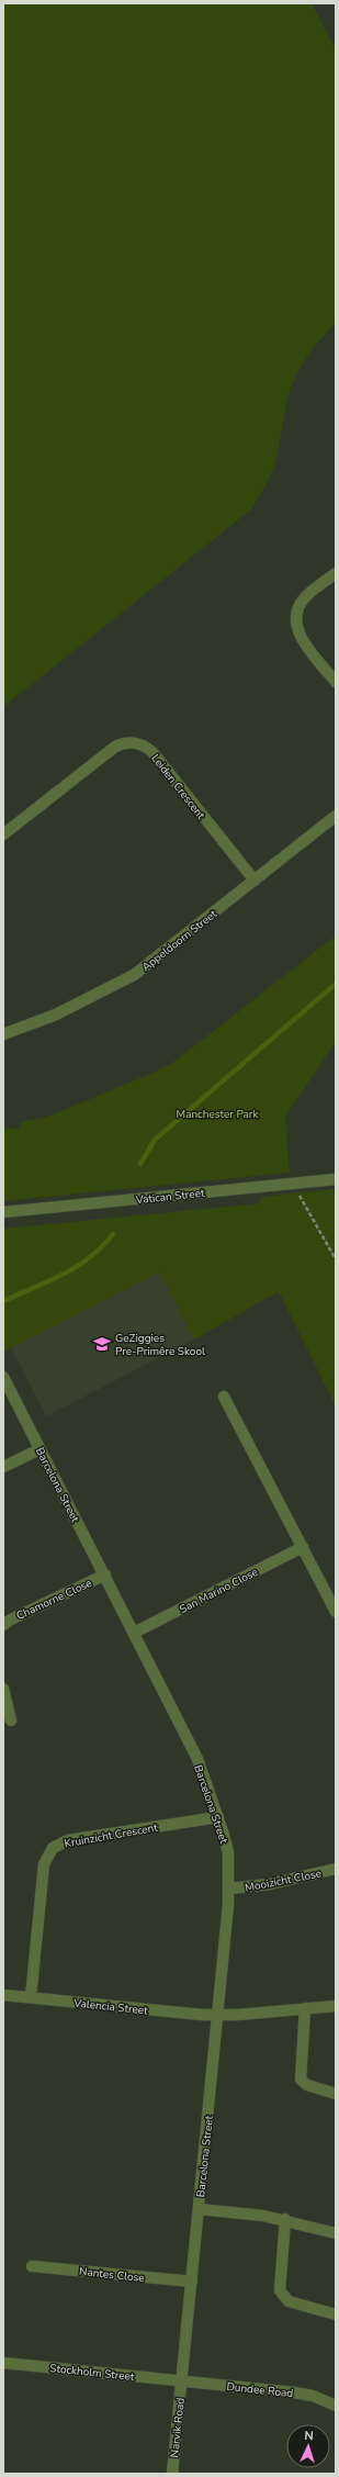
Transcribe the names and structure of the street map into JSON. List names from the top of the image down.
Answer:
{
  "streets": {
    "street": [
      "Leiden Crescent",
      "Appeldoorn Street",
      "Vatican Street",
      "Barcelona Street",
      "San Marino Close",
      "Chamorne Close",
      "Kruinzicht Crescent",
      "Mooizicht Close",
      "Valencia Street",
      "Nantes Close",
      "Stockholm Street",
      "Dundee Road",
      "Narvik Road"
    ]
  },
  "crossings": [
    ["Leiden Crescent", "Appeldoorn Street"],
    ["Barcelona Street", "San Marino Close"],
    ["Barcelona Street", "Chamorne Close"],
    ["Barcelona Street", "Kruinzicht Crescent"],
    ["Barcelona Street", "Mooizicht Close"],
    ["Barcelona Street", "Valencia Street"],
    ["Barcelona Street", "Nantes Close"],
    ["Barcelona Street", "Stockholm Street"],
    ["Barcelona Street", "Dundee Road"],
    ["Barcelona Street", "Narvik Road"],
    ["Kruinzicht Crescent", "Valencia Street"],
    ["Stockholm Street", "Dundee Road"],
    ["Stockholm Street", "Narvik Road"],
    ["Dundee Road", "Narvik Road"]
  ],
  "parks": ["Manchester Park"],
  "places": {
    "school or university": ["GeZiggies Pre-Primêre Skool"]
  },
  "north": "top"
}
